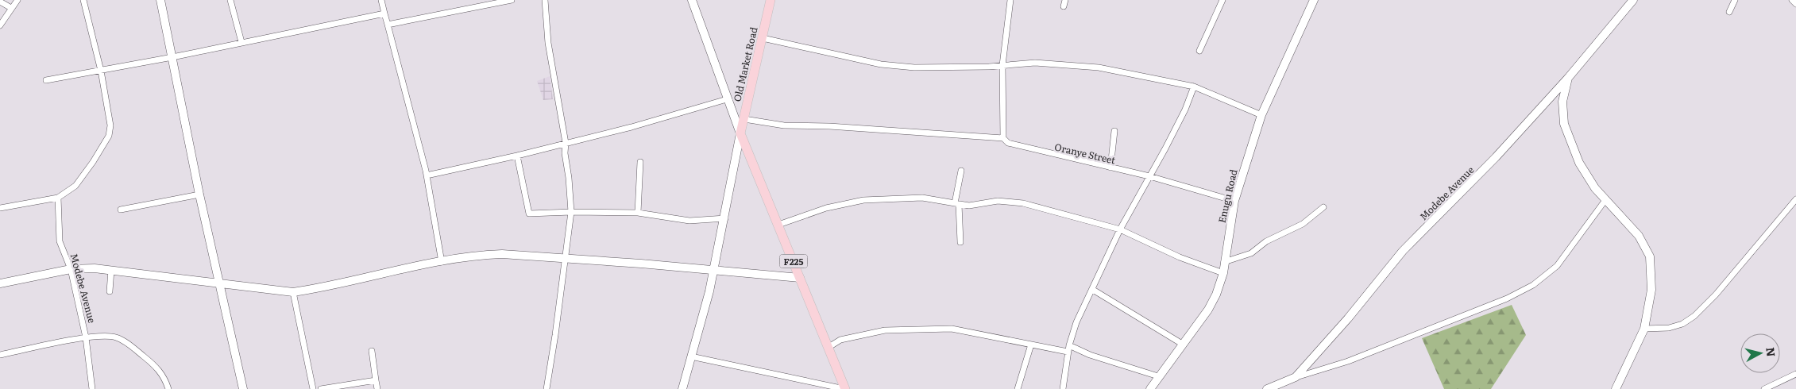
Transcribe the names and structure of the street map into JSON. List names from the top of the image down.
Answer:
{
  "streets": {
    "main road": ["Old Market Road", "F225"],
    "street": ["Oranye Street", "Modebe Avenue", "Enugu Road"]
  },
  "crossings": [
    ["Old Market Road", "F225"],
    ["Oranye Street", "Enugu Road"]
  ],
  "north": "right"
}
